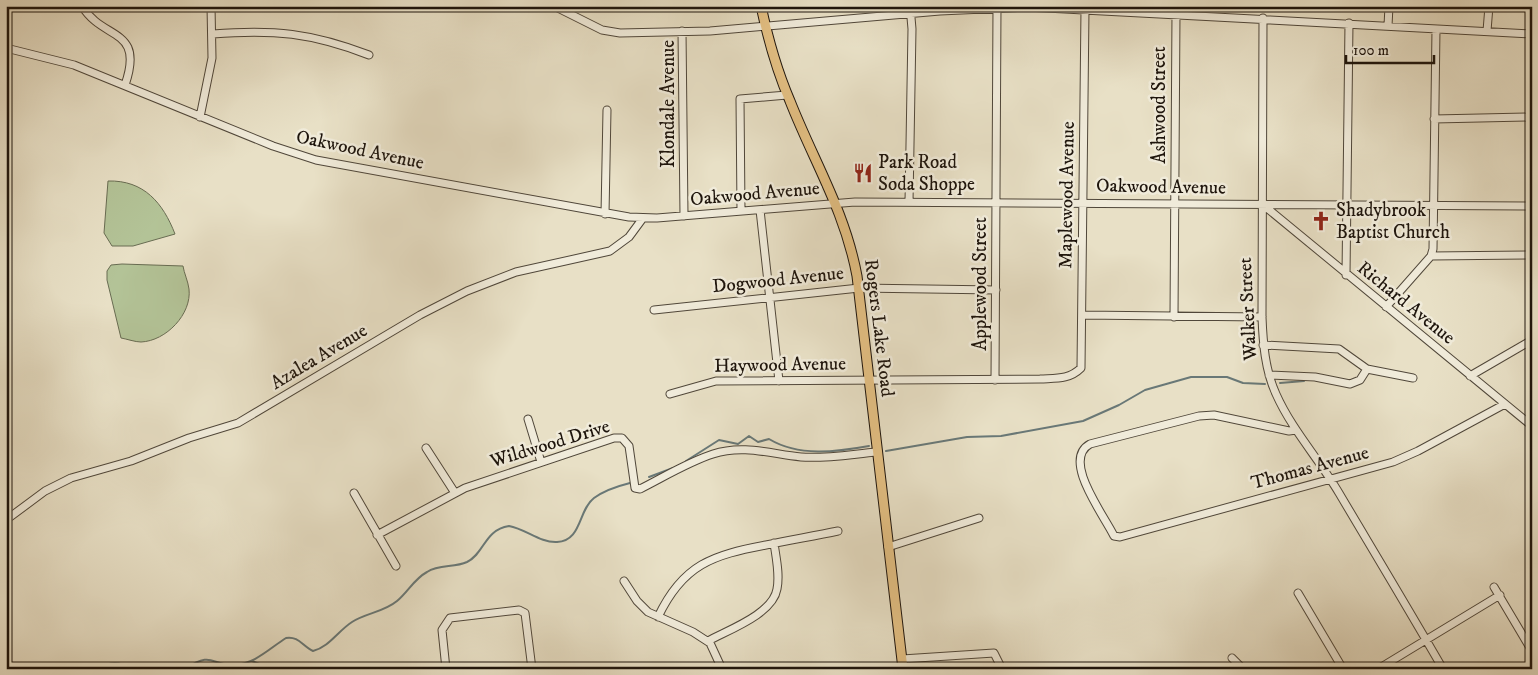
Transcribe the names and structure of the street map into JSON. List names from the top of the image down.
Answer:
{
  "streets": {
    "main road": ["Rogers Lake Road"],
    "street": [
      "Klondale Avenue",
      "Ashwood Street",
      "Oakwood Avenue",
      "Maplewood Avenue",
      "Dogwood Avenue",
      "Applewood Street",
      "Richard Avenue",
      "Walker Street",
      "Azalea Avenue",
      "Haywood Avenue",
      "Wildwood Drive",
      "Thomas Avenue"
    ]
  },
  "crossings": [
    ["Klondale Avenue", "Ashwood Street"],
    ["Klondale Avenue", "Oakwood Avenue"],
    ["Klondale Avenue", "Maplewood Avenue"],
    ["Klondale Avenue", "Applewood Street"],
    ["Klondale Avenue", "Walker Street"],
    ["Klondale Avenue", "Rogers Lake Road"],
    ["Ashwood Street", "Oakwood Avenue"],
    ["Oakwood Avenue", "Maplewood Avenue"],
    ["Oakwood Avenue", "Applewood Street"],
    ["Oakwood Avenue", "Richard Avenue"],
    ["Oakwood Avenue", "Walker Street"],
    ["Oakwood Avenue", "Rogers Lake Road"],
    ["Oakwood Avenue", "Azalea Avenue"],
    ["Maplewood Avenue", "Haywood Avenue"],
    ["Dogwood Avenue", "Applewood Street"],
    ["Dogwood Avenue", "Rogers Lake Road"],
    ["Applewood Street", "Haywood Avenue"],
    ["Richard Avenue", "Walker Street"],
    ["Richard Avenue", "Thomas Avenue"],
    ["Walker Street", "Thomas Avenue"],
    ["Rogers Lake Road", "Haywood Avenue"],
    ["Rogers Lake Road", "Wildwood Drive"]
  ],
  "places": {
    "restaurant": ["Park Road Soda Shoppe"],
    "church": ["Shadybrook Baptist Church"]
  },
  "scale_bar": "100 m"
}
